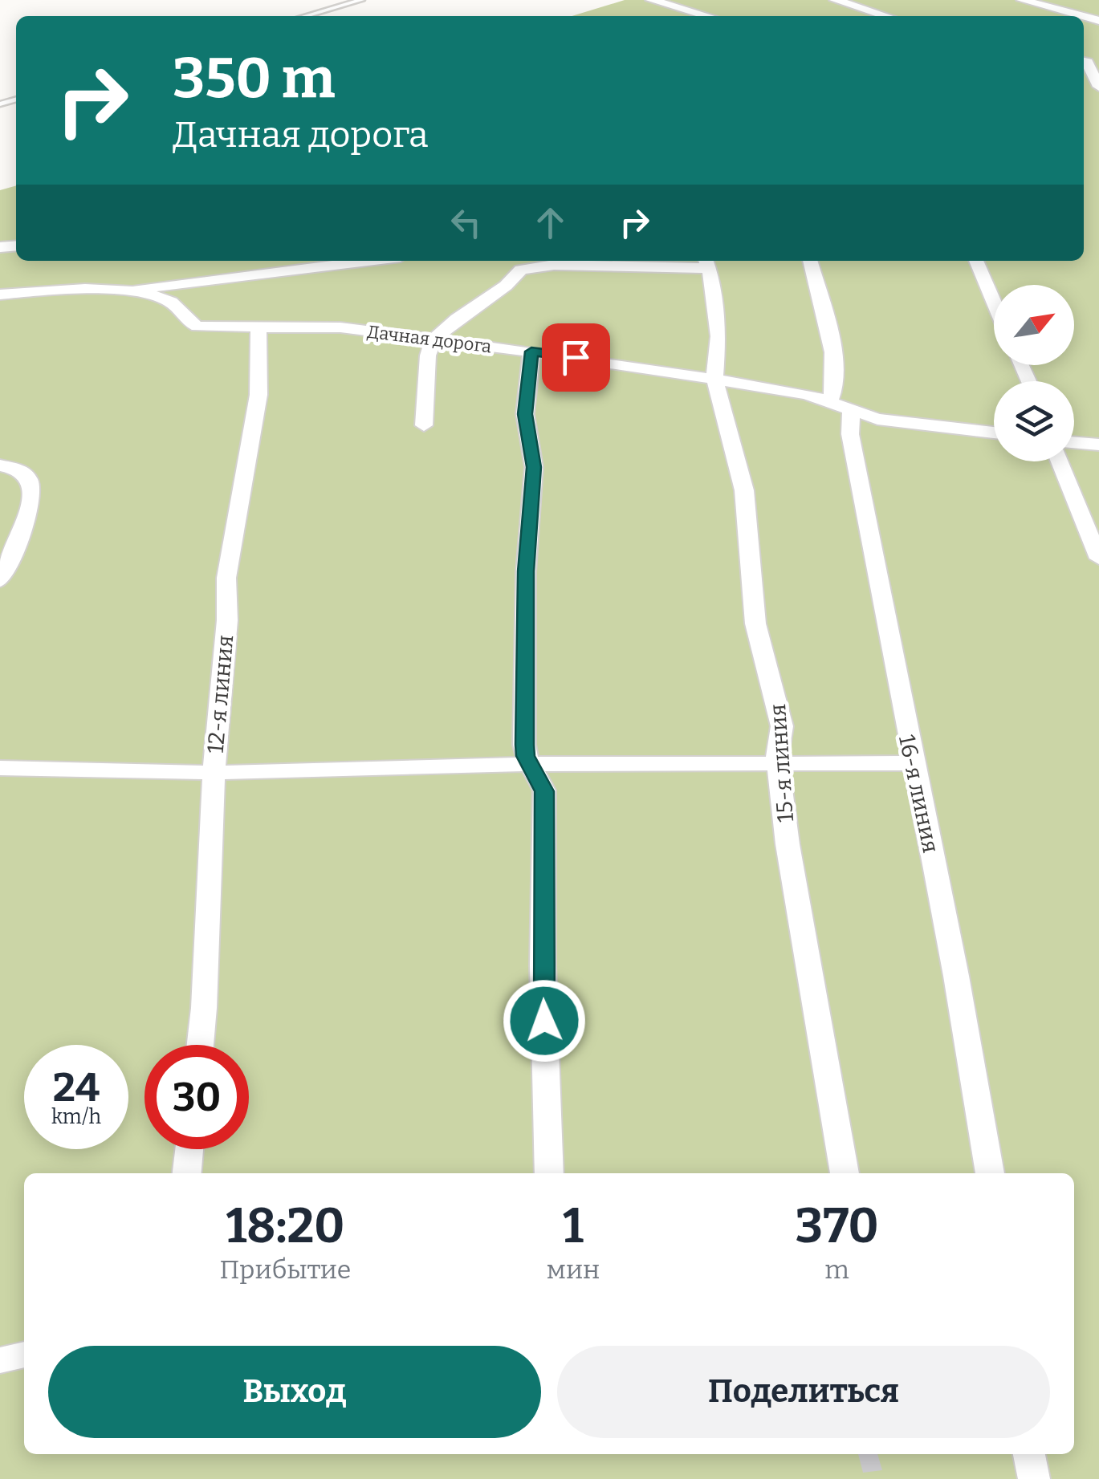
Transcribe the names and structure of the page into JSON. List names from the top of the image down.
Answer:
{
  "streets": {
    "street": [
      "Дачная дорога",
      "12-я линия",
      "15-я линия",
      "16-я линия"
    ]
  },
  "crossings": [
    ["Дачная дорога", "12-я линия"],
    ["Дачная дорога", "15-я линия"],
    ["Дачная дорога", "16-я линия"]
  ],
  "north": "top right",
  "page": {
    "turn": ["350 m", "Дачная дорога"],
    "speed": "24 km/h",
    "limit": "30",
    "eta": [
      "18:20",
      "Прибытие",
      "1",
      "мин",
      "370",
      "m"
    ],
    "buttons": ["Выход", "Поделиться"]
  }
}
